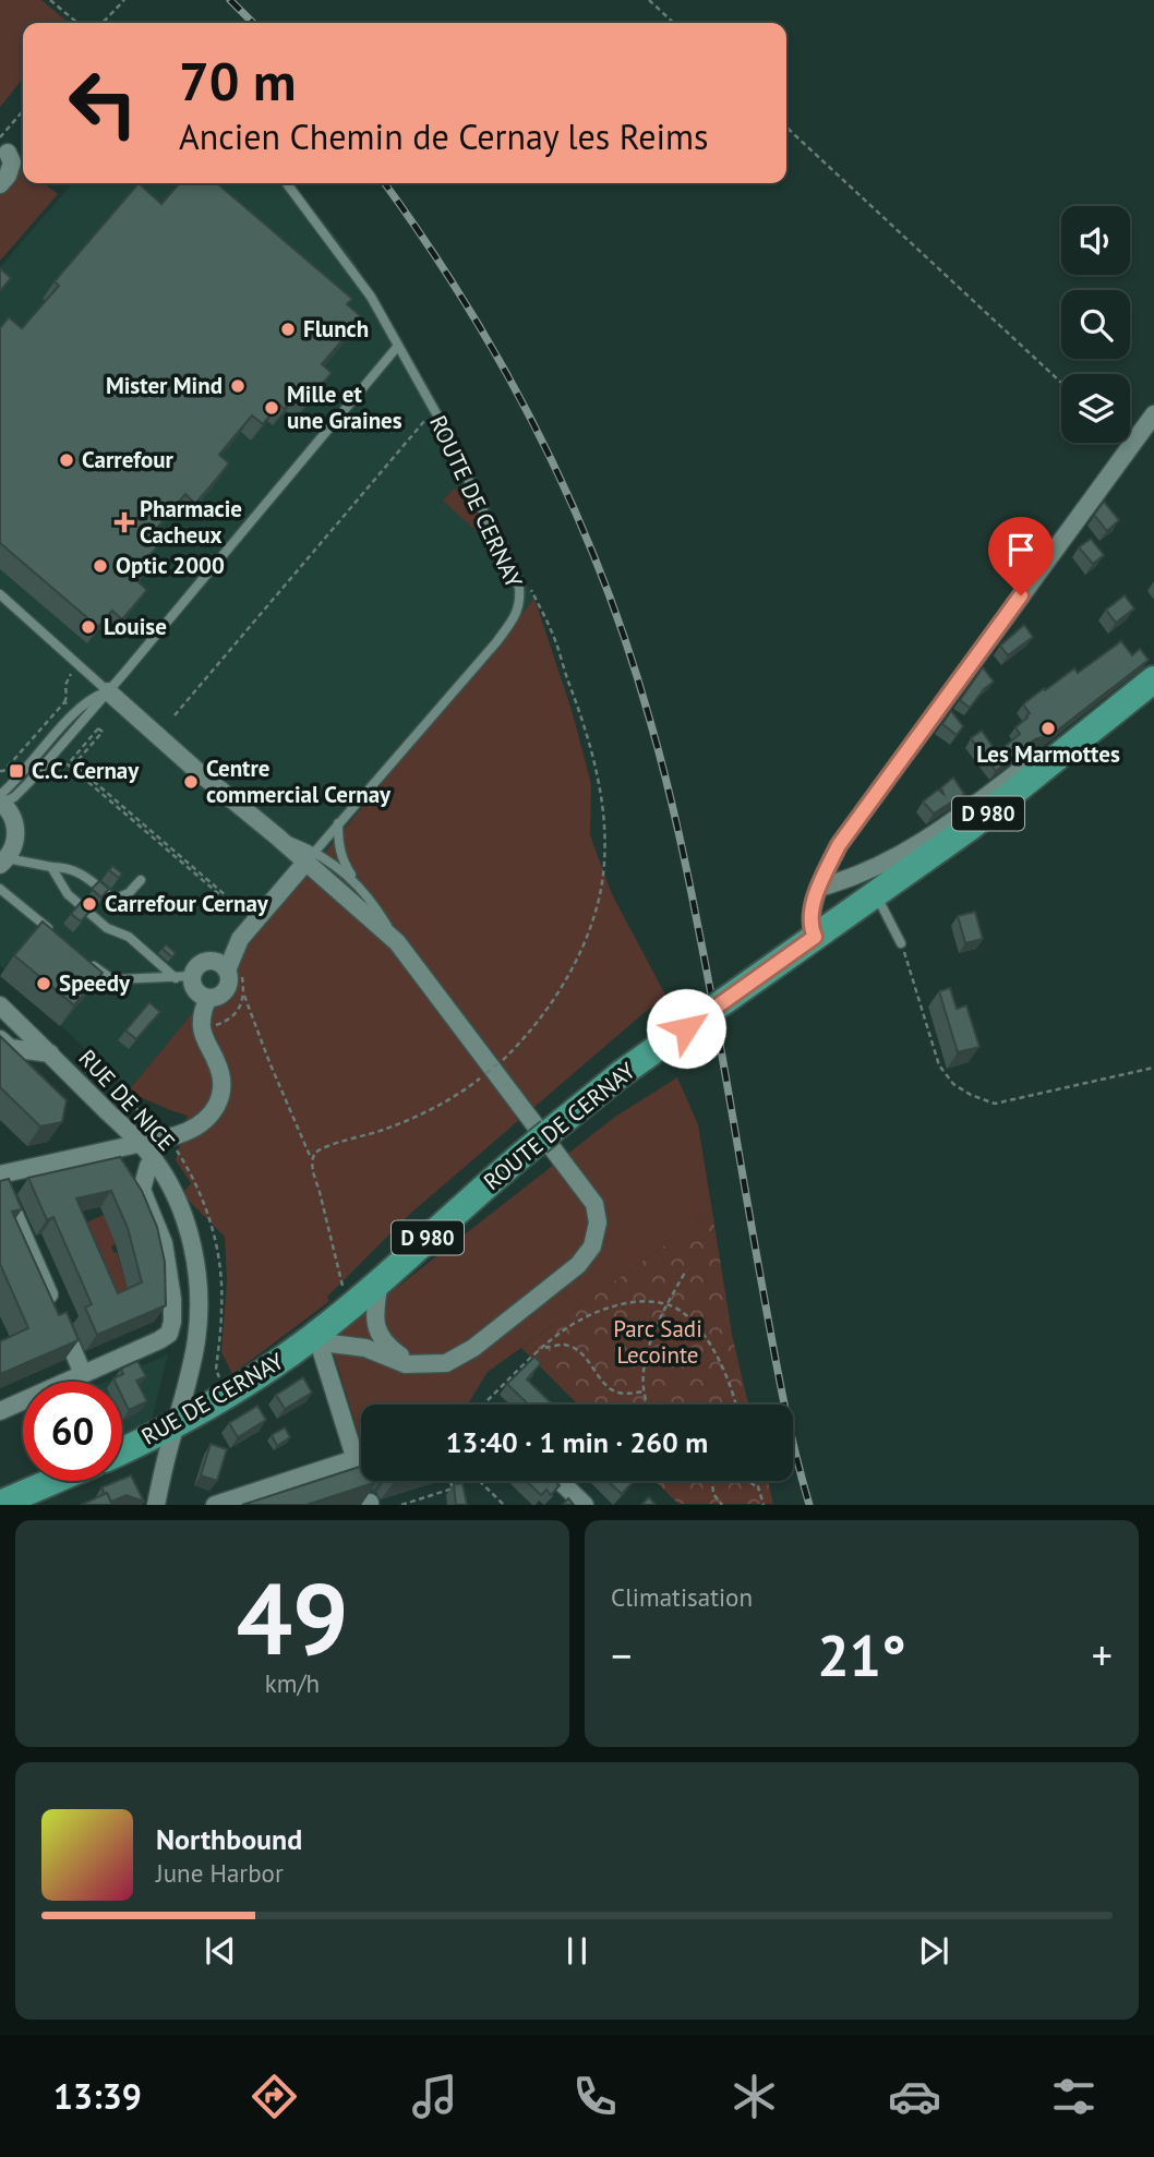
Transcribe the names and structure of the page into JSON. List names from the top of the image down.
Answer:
{
  "streets": {
    "main road": ["ROUTE DE CERNAY", "D 980", "RUE DE CERNAY"],
    "street": ["RUE DE NICE"]
  },
  "crossings": [
    ["ROUTE DE CERNAY", "RUE DE CERNAY"],
    ["RUE DE NICE", "RUE DE CERNAY"]
  ],
  "parks": ["Parc Sadi Lecointe"],
  "places": {
    "other": [
      "Flunch",
      "Mister Mind",
      "Mille et une Graines",
      "Carrefour",
      "Optic 2000",
      "Louise",
      "Les Marmottes",
      "Centre commercial Cernay",
      "Carrefour Cernay",
      "Speedy"
    ],
    "health": ["Pharmacie Cacheux"],
    "transit": ["C.C. Cernay"]
  },
  "page": {
    "turn": ["70 m", "Ancien Chemin de Cernay les Reims"],
    "limit": "60",
    "trip": "13:40 · 1 min · 260 m",
    "tile": [
      ["49", "km/h"],
      "Climatisation"
    ],
    "heat": ["−", "21°", "+"],
    "song": ["Northbound", "June Harbor"],
    "tabs": "13:39"
  }
}
